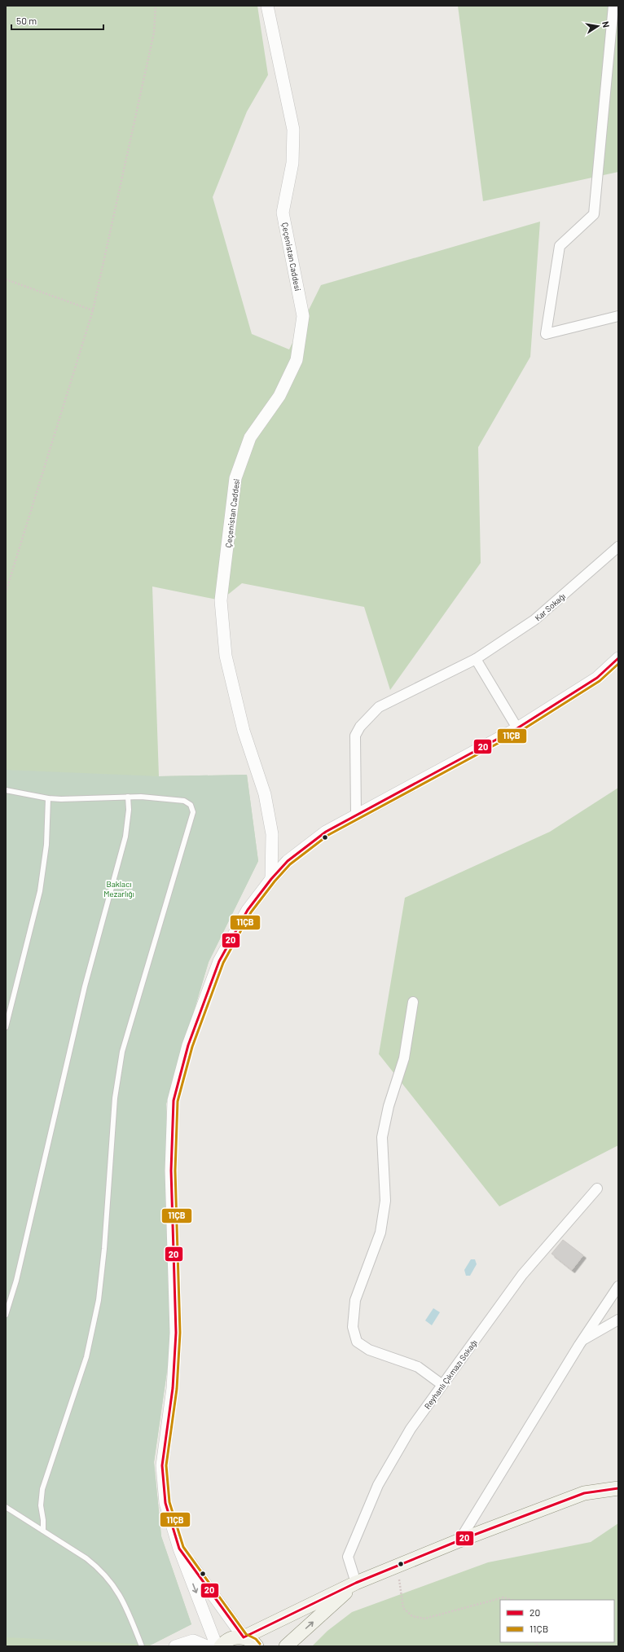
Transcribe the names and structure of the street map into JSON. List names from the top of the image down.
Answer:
{
  "streets": {
    "street": ["Çeçenistan Caddesi", "Kar Sokağı", "Reyhanlı Çıkmazı Sokağı"]
  },
  "parks": ["Baklacı Mezarlığı"],
  "lines": ["transit line 20", "transit line 11ÇB"],
  "legend": ["20", "11ÇB"],
  "scale_bar": "50 m",
  "north": "right"
}
